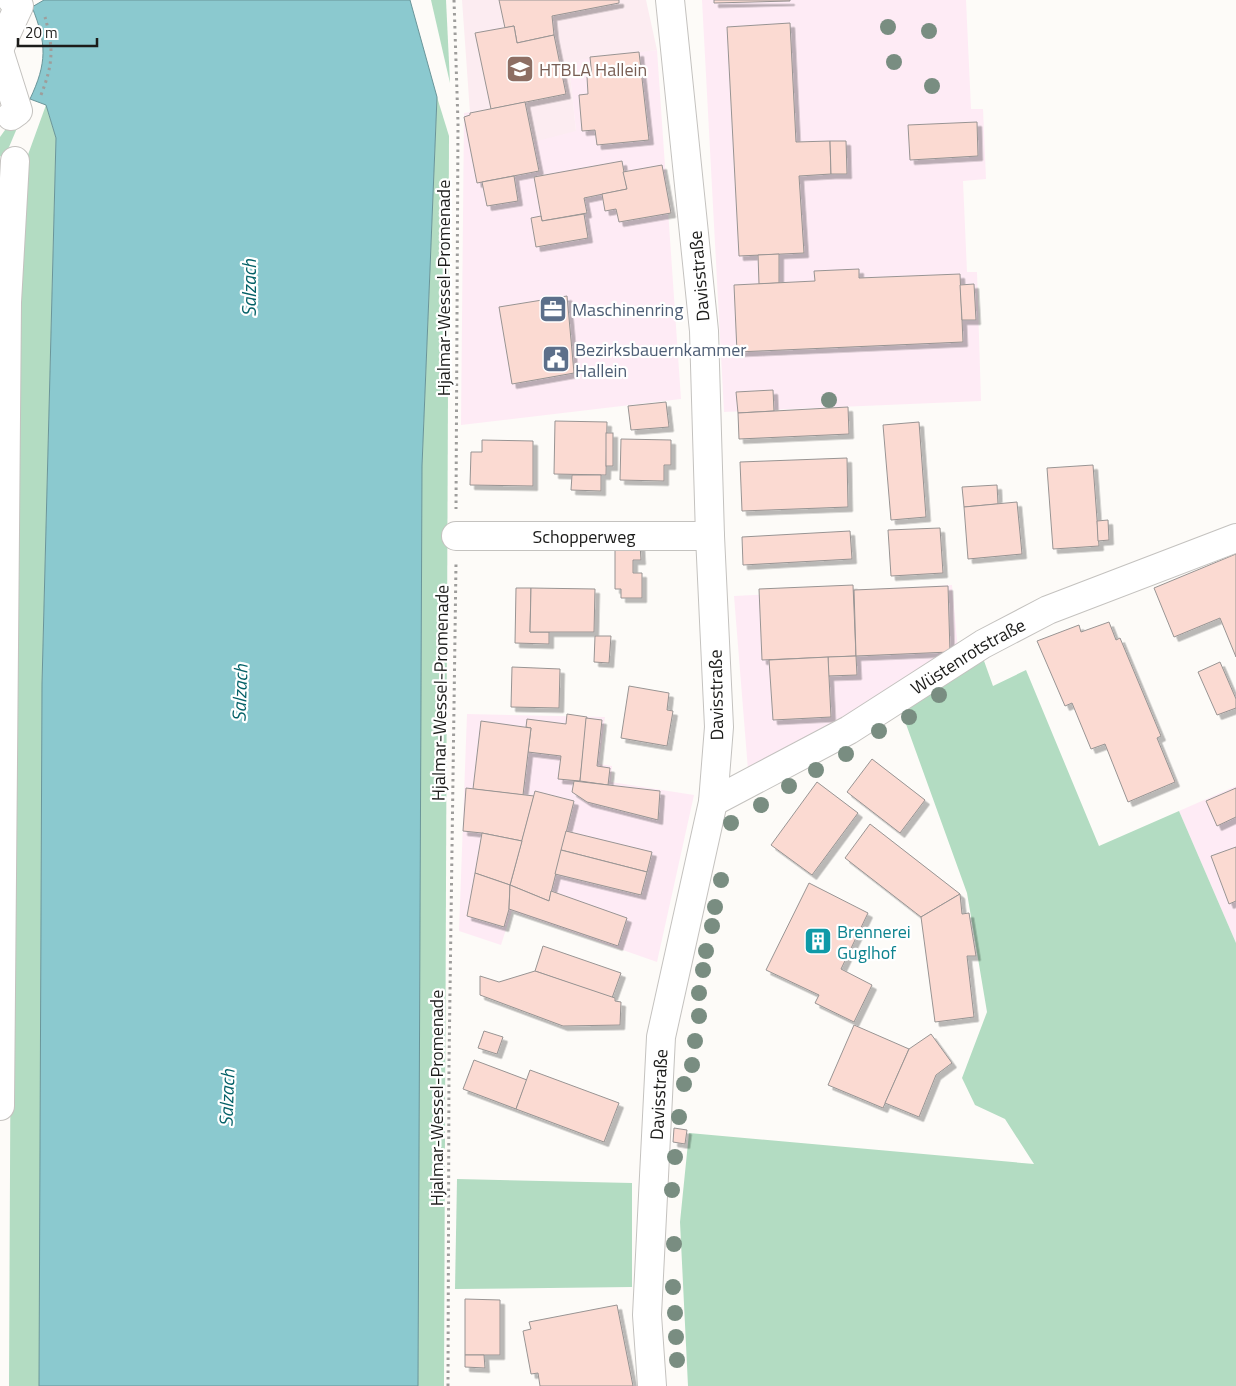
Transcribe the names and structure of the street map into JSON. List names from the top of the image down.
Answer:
{
  "streets": {
    "street": ["Davisstraße", "Schopperweg", "Wüstenrotstraße"],
    "path": ["Hjalmar-Wessel-Promenade"]
  },
  "crossings": [
    ["Davisstraße", "Schopperweg"],
    ["Davisstraße", "Wüstenrotstraße"],
    ["Hjalmar-Wessel-Promenade", "Schopperweg"]
  ],
  "water": ["Salzach"],
  "places": {
    "school or university": ["HTBLA Hallein"],
    "office": ["Maschinenring"],
    "public building": ["Bezirksbauernkammer Hallein"],
    "building": ["Brennerei Guglhof"]
  },
  "scale_bar": "20 m"
}
